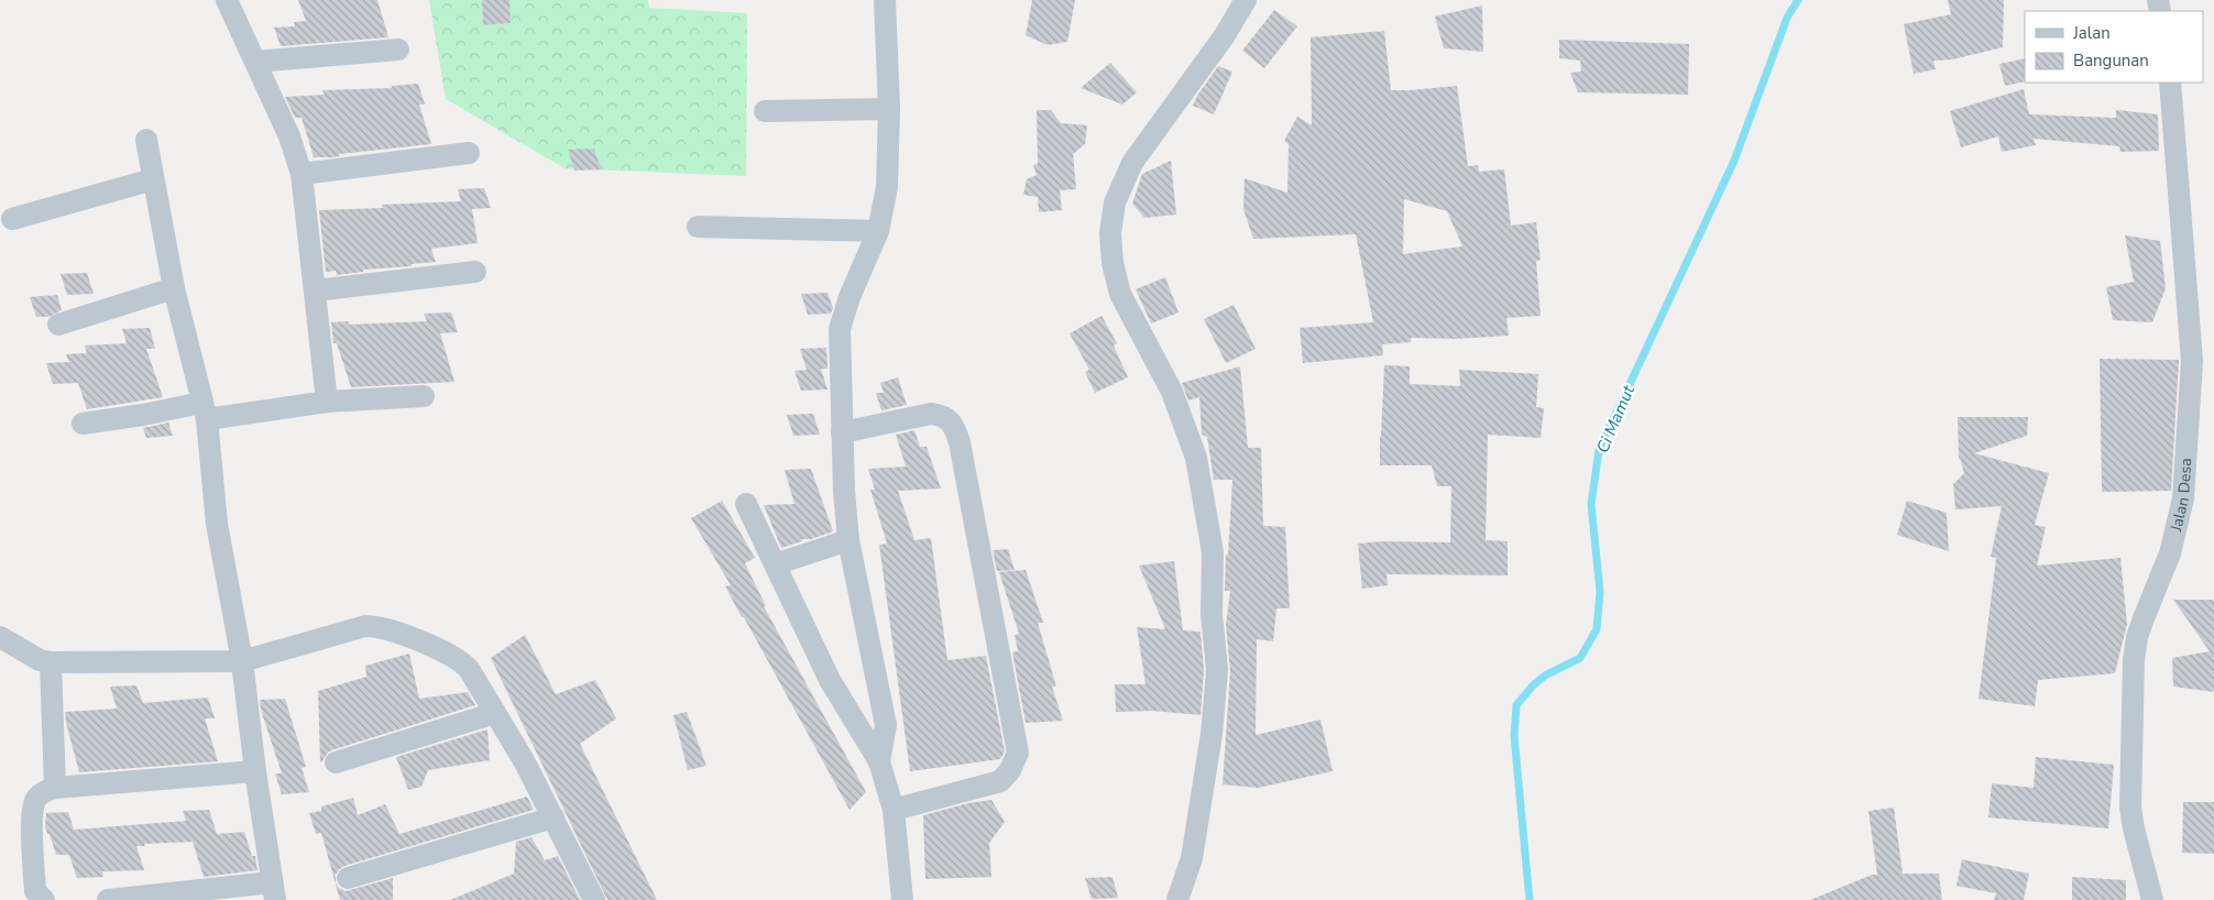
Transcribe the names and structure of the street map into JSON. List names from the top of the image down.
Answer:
{
  "streets": {
    "street": ["Jalan Desa"]
  },
  "water": ["Ci Mamut"],
  "legend": ["Jalan", "Bangunan"]
}
